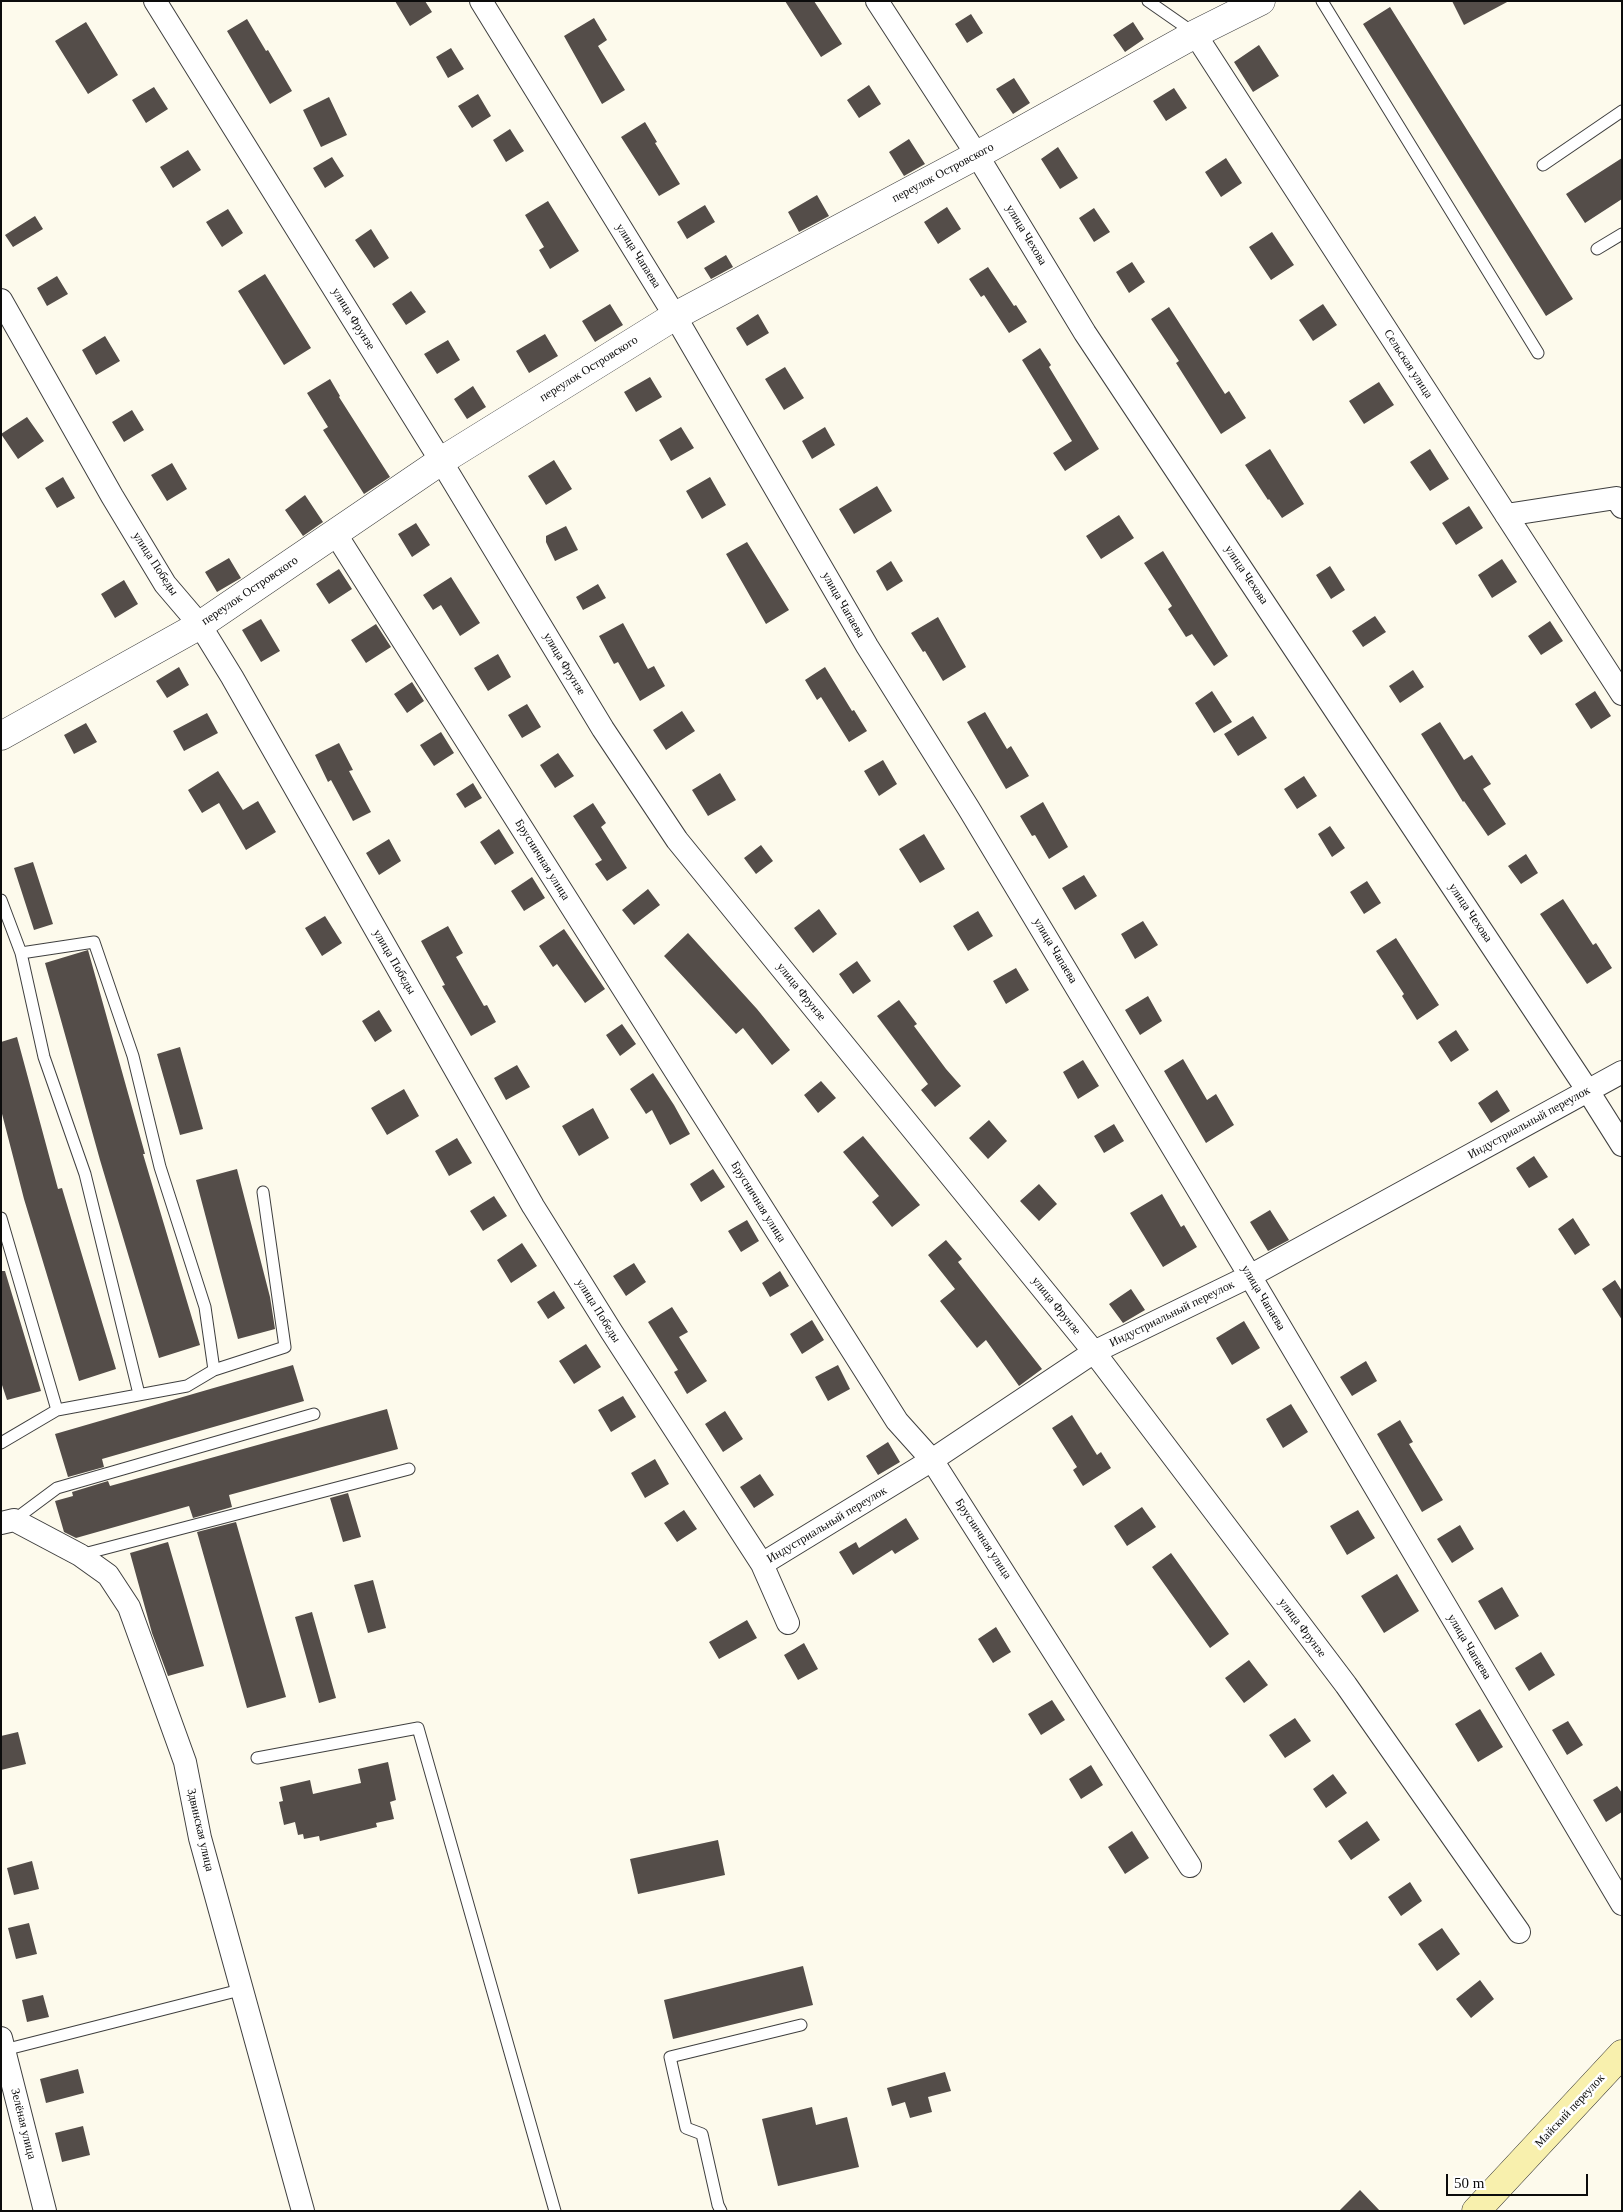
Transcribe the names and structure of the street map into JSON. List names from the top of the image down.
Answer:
{
  "streets": {
    "main road": ["Майский переулок"],
    "street": [
      "переулок Островского",
      "улица Чехова",
      "улица Чапаева",
      "улица Фрунзе",
      "Сельская улица",
      "улица Победы",
      "Брусничная улица",
      "Индустриальный переулок",
      "Здвинская улица",
      "Зелёная улица"
    ]
  },
  "crossings": [
    ["переулок Островского", "улица Чехова"],
    ["переулок Островского", "улица Чапаева"],
    ["переулок Островского", "улица Фрунзе"],
    ["переулок Островского", "Сельская улица"],
    ["переулок Островского", "улица Победы"],
    ["переулок Островского", "Брусничная улица"],
    ["улица Чехова", "Индустриальный переулок"],
    ["улица Чапаева", "Индустриальный переулок"],
    ["улица Фрунзе", "Индустриальный переулок"],
    ["улица Победы", "Индустриальный переулок"],
    ["Брусничная улица", "Индустриальный переулок"]
  ],
  "scale_bar": "50 m"
}
